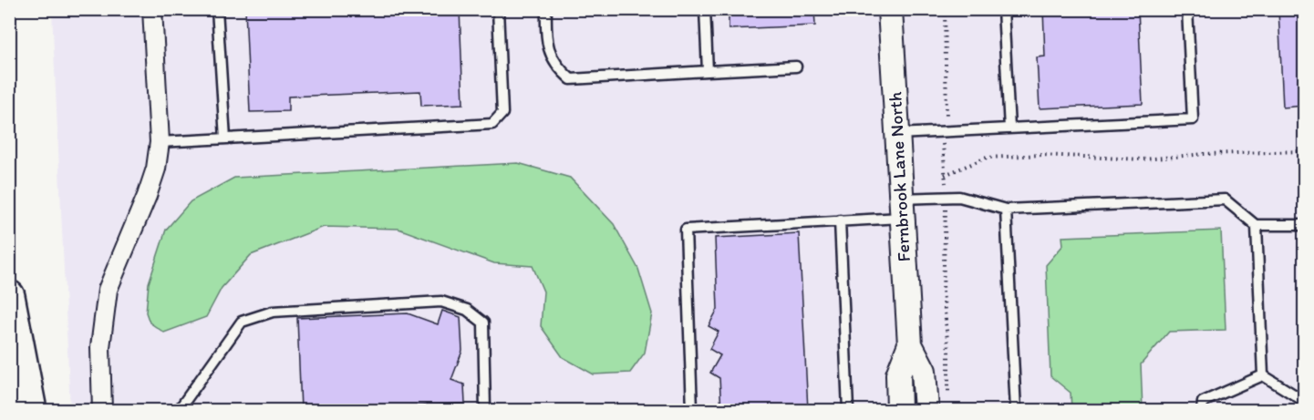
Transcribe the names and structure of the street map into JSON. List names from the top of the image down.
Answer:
{
  "streets": {
    "street": ["Fernbrook Lane North"]
  }
}
